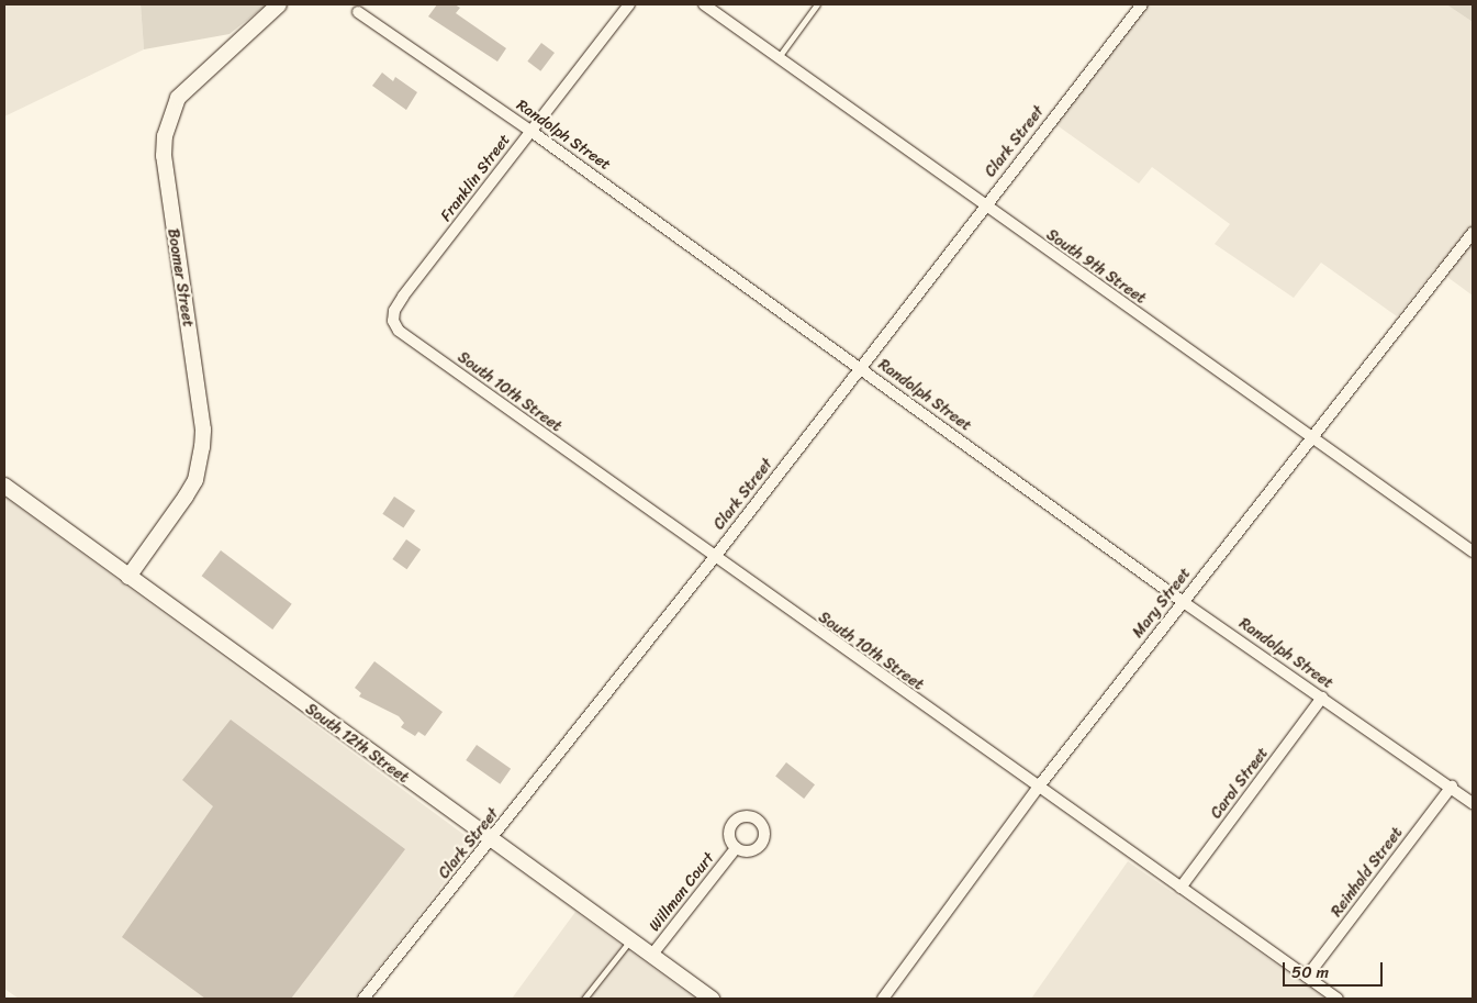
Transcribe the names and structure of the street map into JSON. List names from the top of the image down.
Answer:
{
  "streets": {
    "street": [
      "Randolph Street",
      "Clark Street",
      "Franklin Street",
      "South 9th Street",
      "Boomer Street",
      "South 10th Street",
      "Mary Street",
      "South 12th Street",
      "Carol Street",
      "Reinhold Street",
      "Willman Court"
    ]
  },
  "crossings": [
    ["Randolph Street", "Clark Street"],
    ["Randolph Street", "Franklin Street"],
    ["Randolph Street", "Mary Street"],
    ["Randolph Street", "Carol Street"],
    ["Randolph Street", "Reinhold Street"],
    ["Clark Street", "South 9th Street"],
    ["Clark Street", "South 10th Street"],
    ["Clark Street", "South 12th Street"],
    ["Franklin Street", "South 10th Street"],
    ["South 9th Street", "Mary Street"],
    ["Boomer Street", "South 12th Street"],
    ["South 10th Street", "Mary Street"],
    ["South 10th Street", "Carol Street"],
    ["South 10th Street", "Reinhold Street"],
    ["South 12th Street", "Willman Court"]
  ],
  "scale_bar": "50 m"
}
